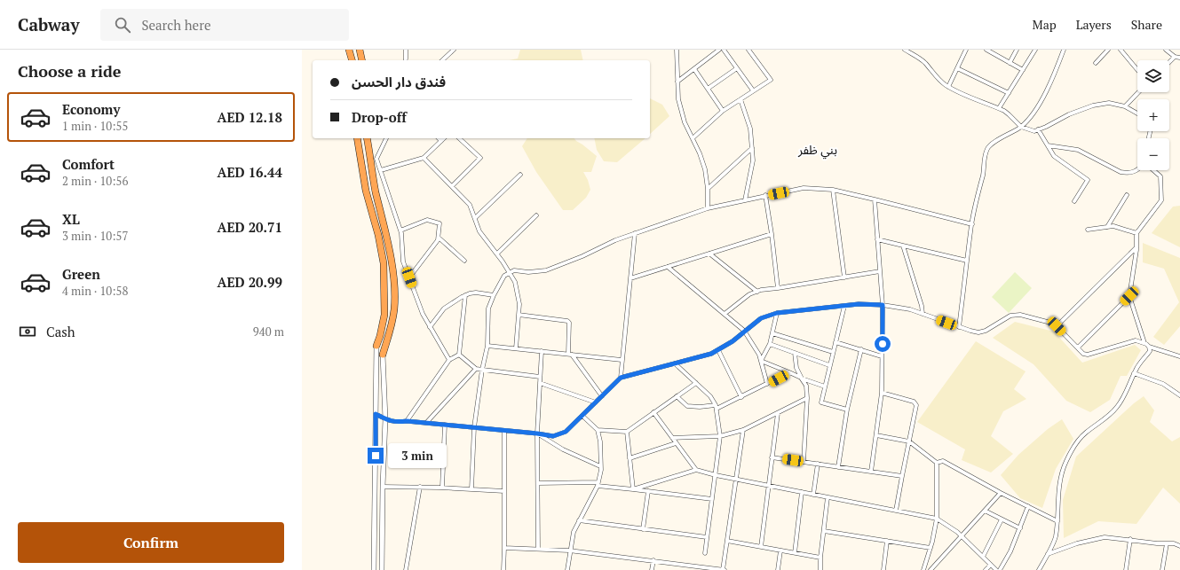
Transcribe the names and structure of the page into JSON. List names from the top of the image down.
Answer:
{
  "districts": ["بني ظفر"],
  "page": {
    "header": "Cabway",
    "search": "Search here",
    "nav": ["Map", "Layers", "Share"],
    "heading": "Choose a ride",
    "map_buttons": ["+", "−"],
    "banner": ["فندق دار الحسن", "Drop-off"],
    "list": [
      {
        "name": "Economy",
        "note": "1 min · 10:55",
        "value": "AED 12.18"
      },
      {
        "name": "Comfort",
        "note": "2 min · 10:56",
        "value": "AED 16.44"
      },
      {
        "name": "XL",
        "note": "3 min · 10:57",
        "value": "AED 20.71"
      },
      {
        "name": "Green",
        "note": "4 min · 10:58",
        "value": "AED 20.99"
      }
    ],
    "pay": ["Cash", "940 m"],
    "bubble": "3 min",
    "buttons": "Confirm"
  }
}
